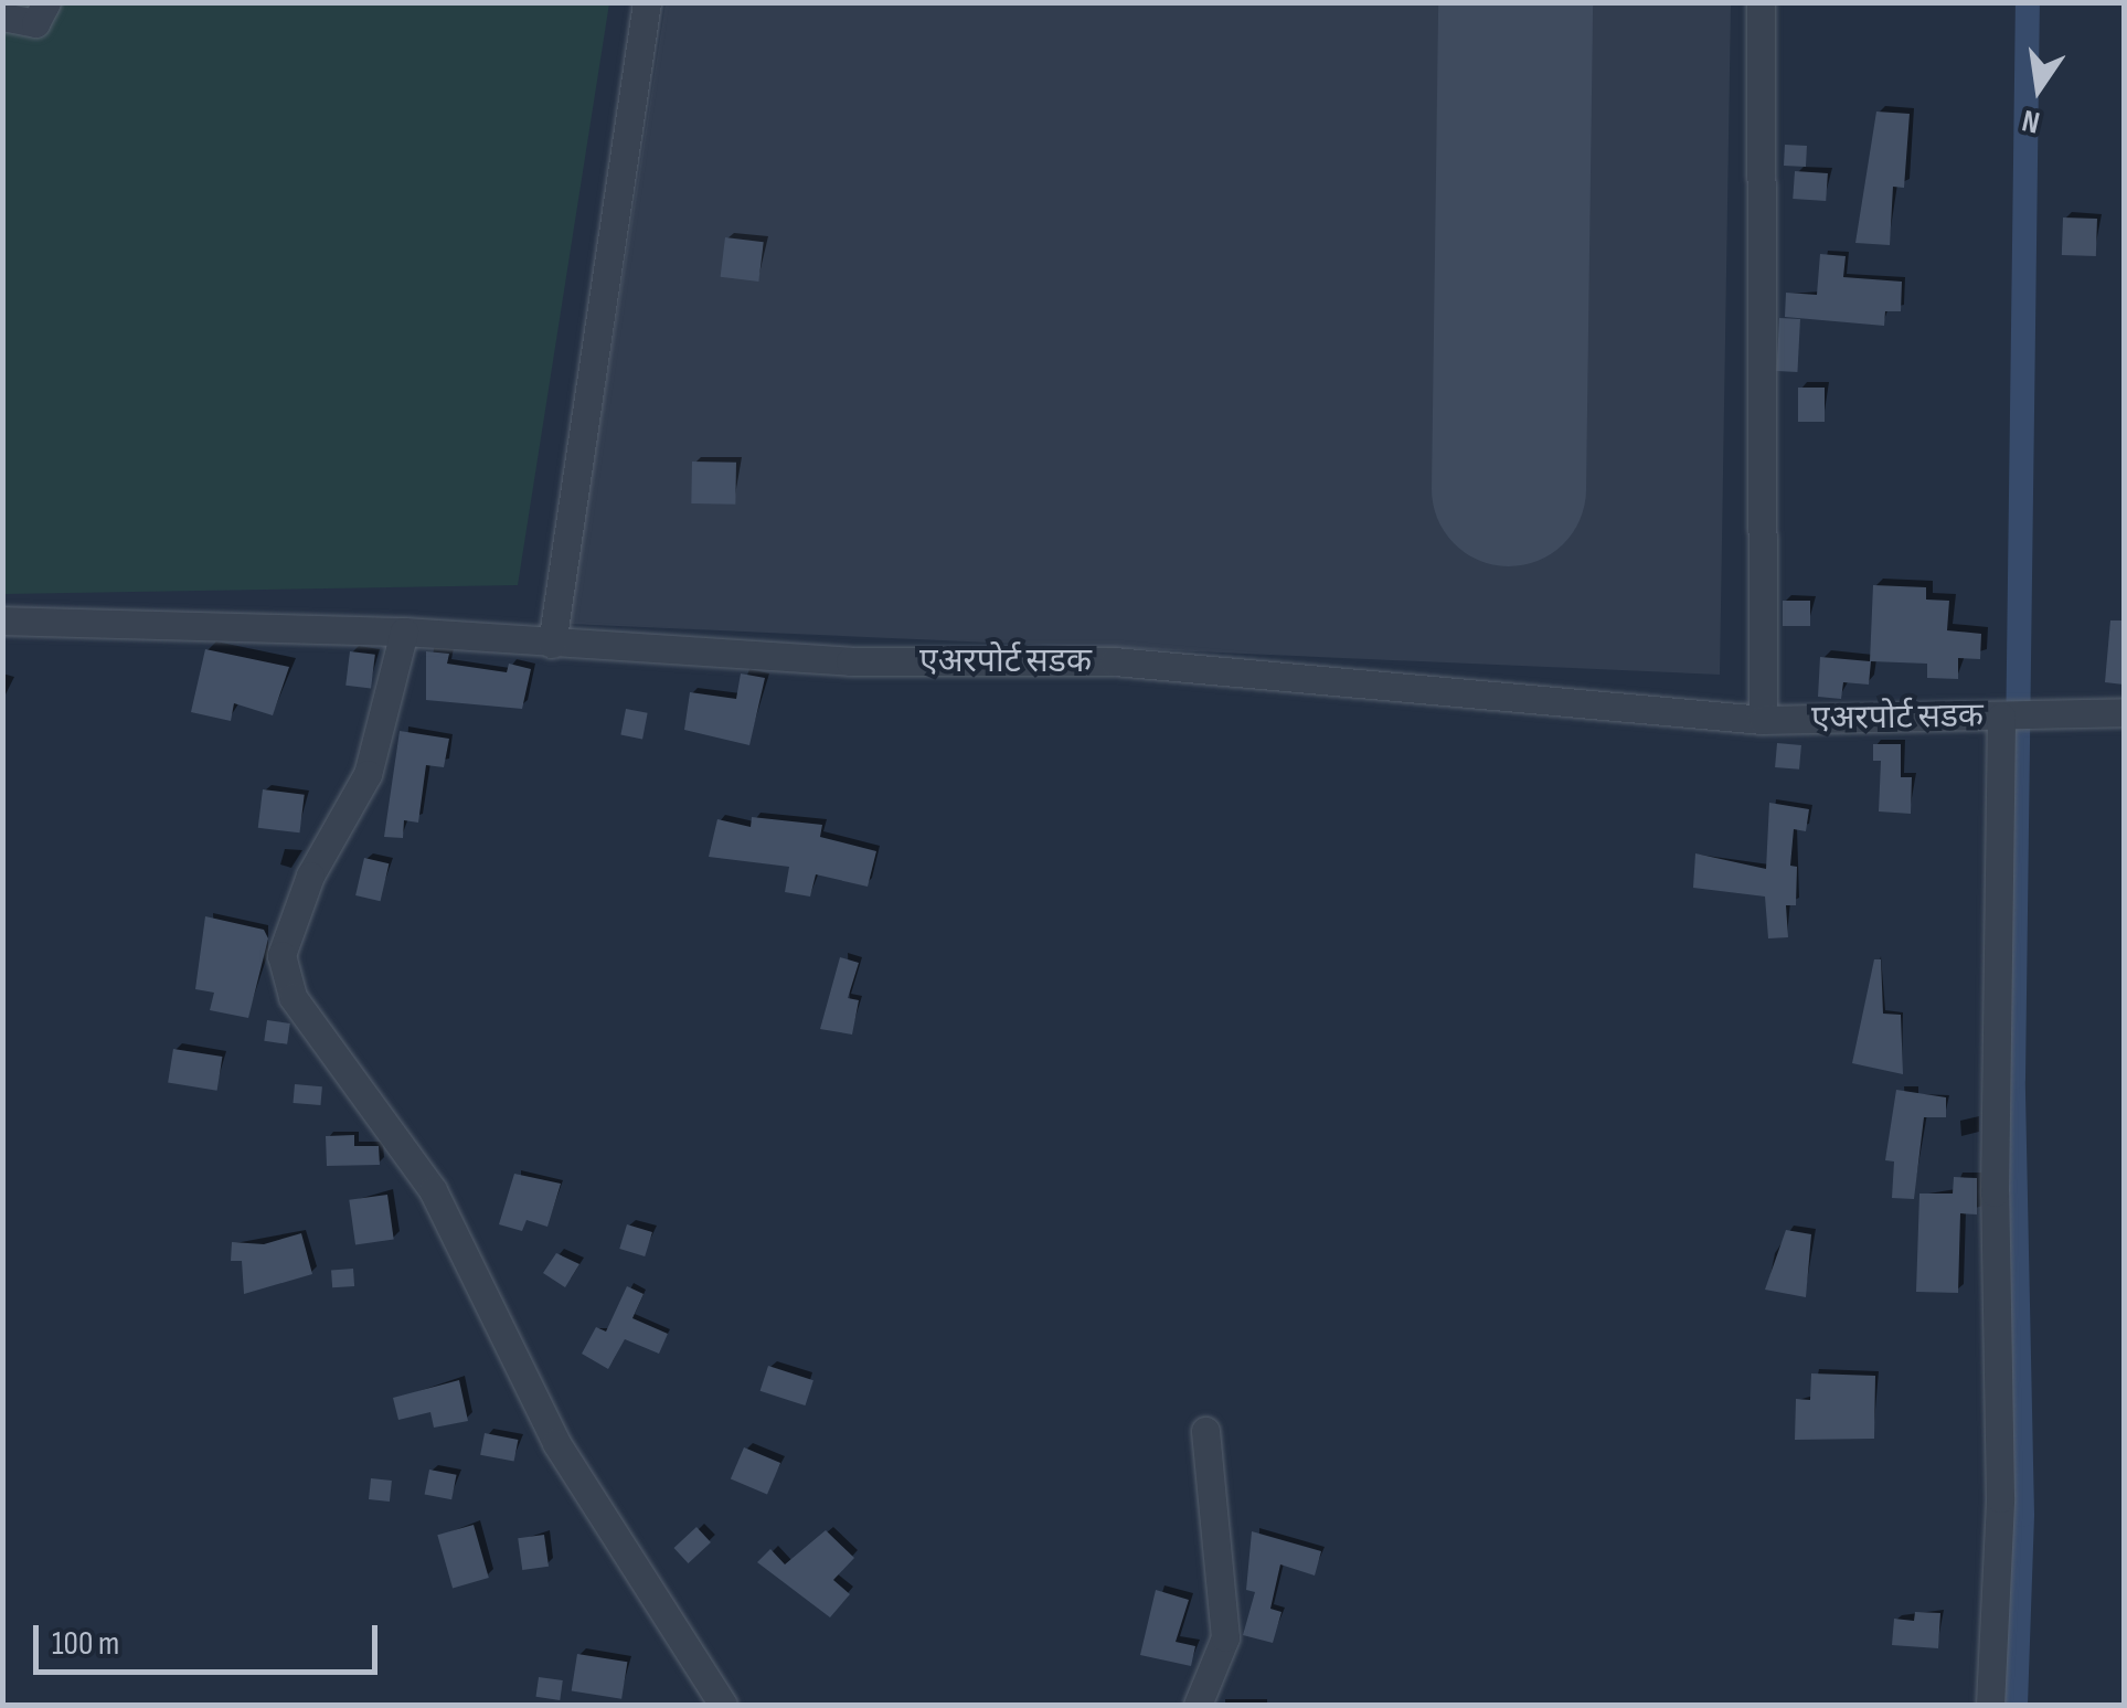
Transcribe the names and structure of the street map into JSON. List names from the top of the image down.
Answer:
{
  "streets": {
    "street": ["एअरपोर्ट सडक"]
  },
  "scale_bar": "100 m",
  "north": "bottom"
}
